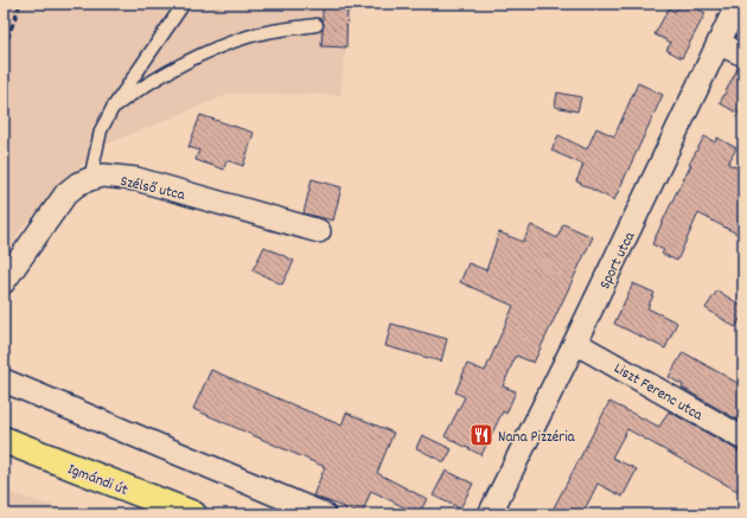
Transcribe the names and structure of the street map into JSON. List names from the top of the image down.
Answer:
{
  "streets": {
    "main road": ["Igmándi út"],
    "street": ["Szélső utca", "Sport utca", "Liszt Ferenc utca"]
  },
  "crossings": [
    ["Sport utca", "Liszt Ferenc utca"]
  ],
  "places": {
    "restaurant": ["Nana Pizzéria"]
  }
}
